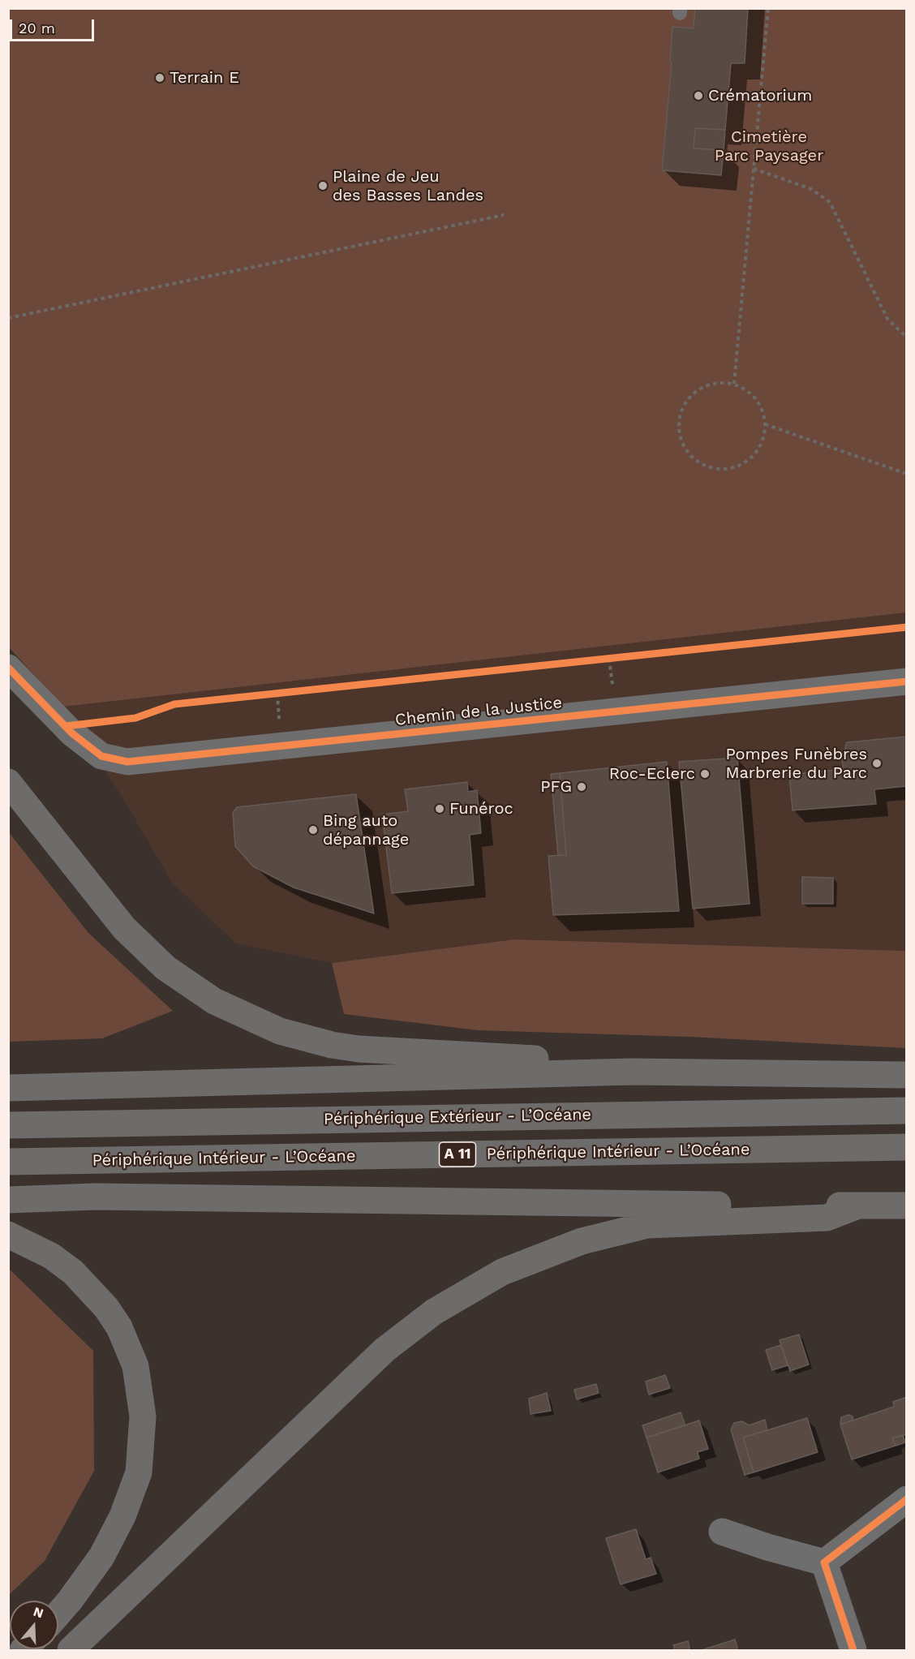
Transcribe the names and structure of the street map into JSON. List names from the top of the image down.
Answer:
{
  "streets": {
    "highway": ["Périphérique Extérieur - L’Océane", "Périphérique Intérieur - L’Océane", "A 11"],
    "street": ["Chemin de la Justice"]
  },
  "parks": ["Cimetière Parc Paysager"],
  "places": [
    "Terrain E",
    "Crématorium",
    "Plaine de Jeu des Basses Landes",
    "Pompes Funèbres Marbrerie du Parc",
    "Roc-Eclerc",
    "PFG",
    "Funéroc",
    "Bing auto dépannage"
  ],
  "scale_bar": "20 m",
  "north": "top"
}
